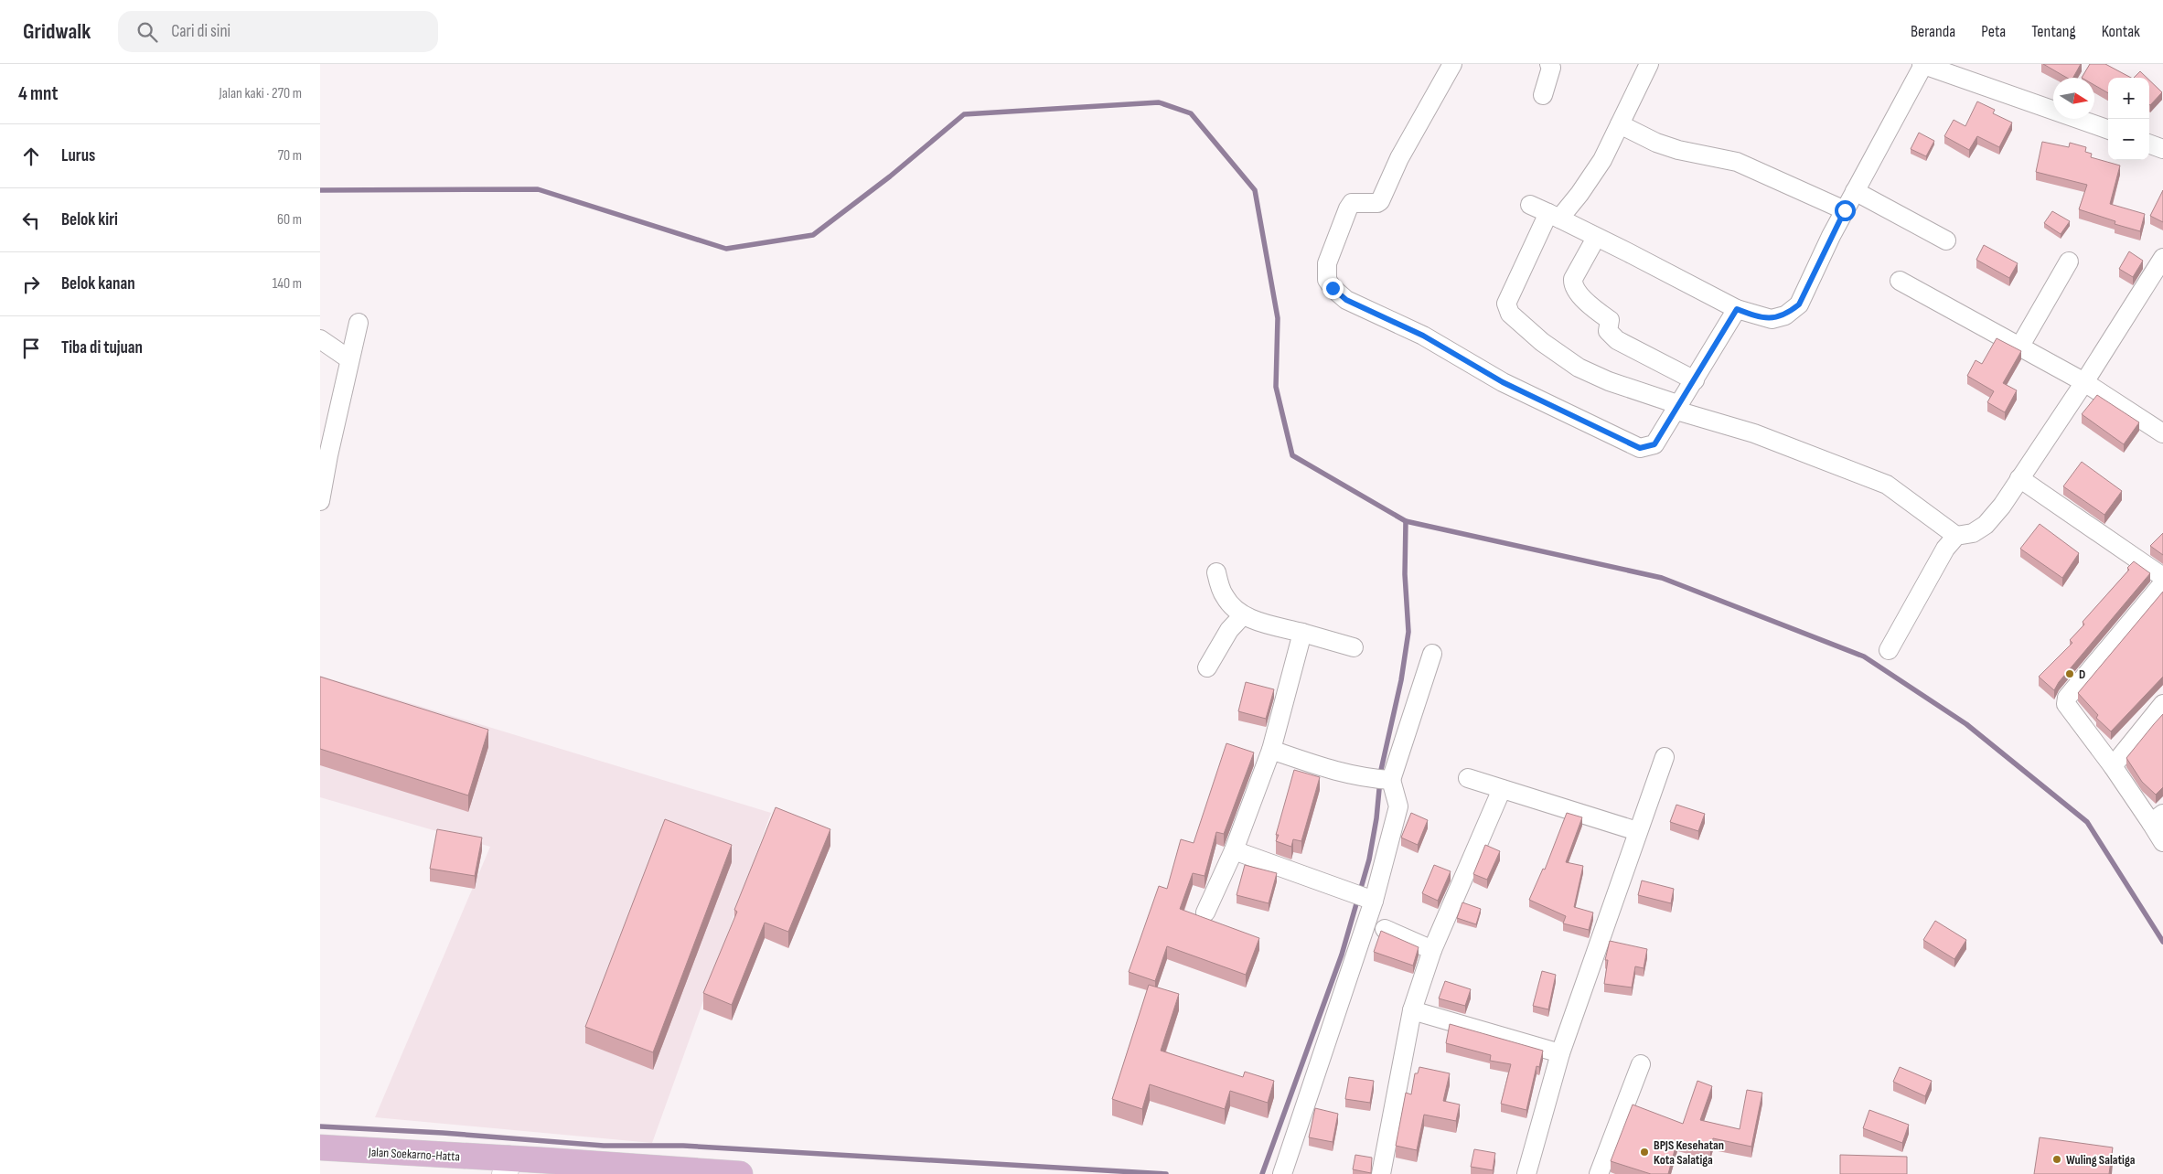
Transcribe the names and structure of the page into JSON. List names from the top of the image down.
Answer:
{
  "streets": {
    "main road": ["Jalan Soekarno-Hatta"]
  },
  "places": ["D", "BPJS Kesehatan Kota Salatiga", "Wuling Salatiga"],
  "north": "right",
  "page": {
    "header": "Gridwalk",
    "search": "Cari di sini",
    "nav": [
      "Beranda",
      "Peta",
      "Tentang",
      "Kontak"
    ],
    "heading": ["4 mnt", "Jalan kaki · 270 m"],
    "map_buttons": ["+", "−"],
    "list": [
      ["Lurus", "70 m"],
      ["Belok kiri", "60 m"],
      ["Belok kanan", "140 m"],
      "Tiba di tujuan"
    ]
  }
}
